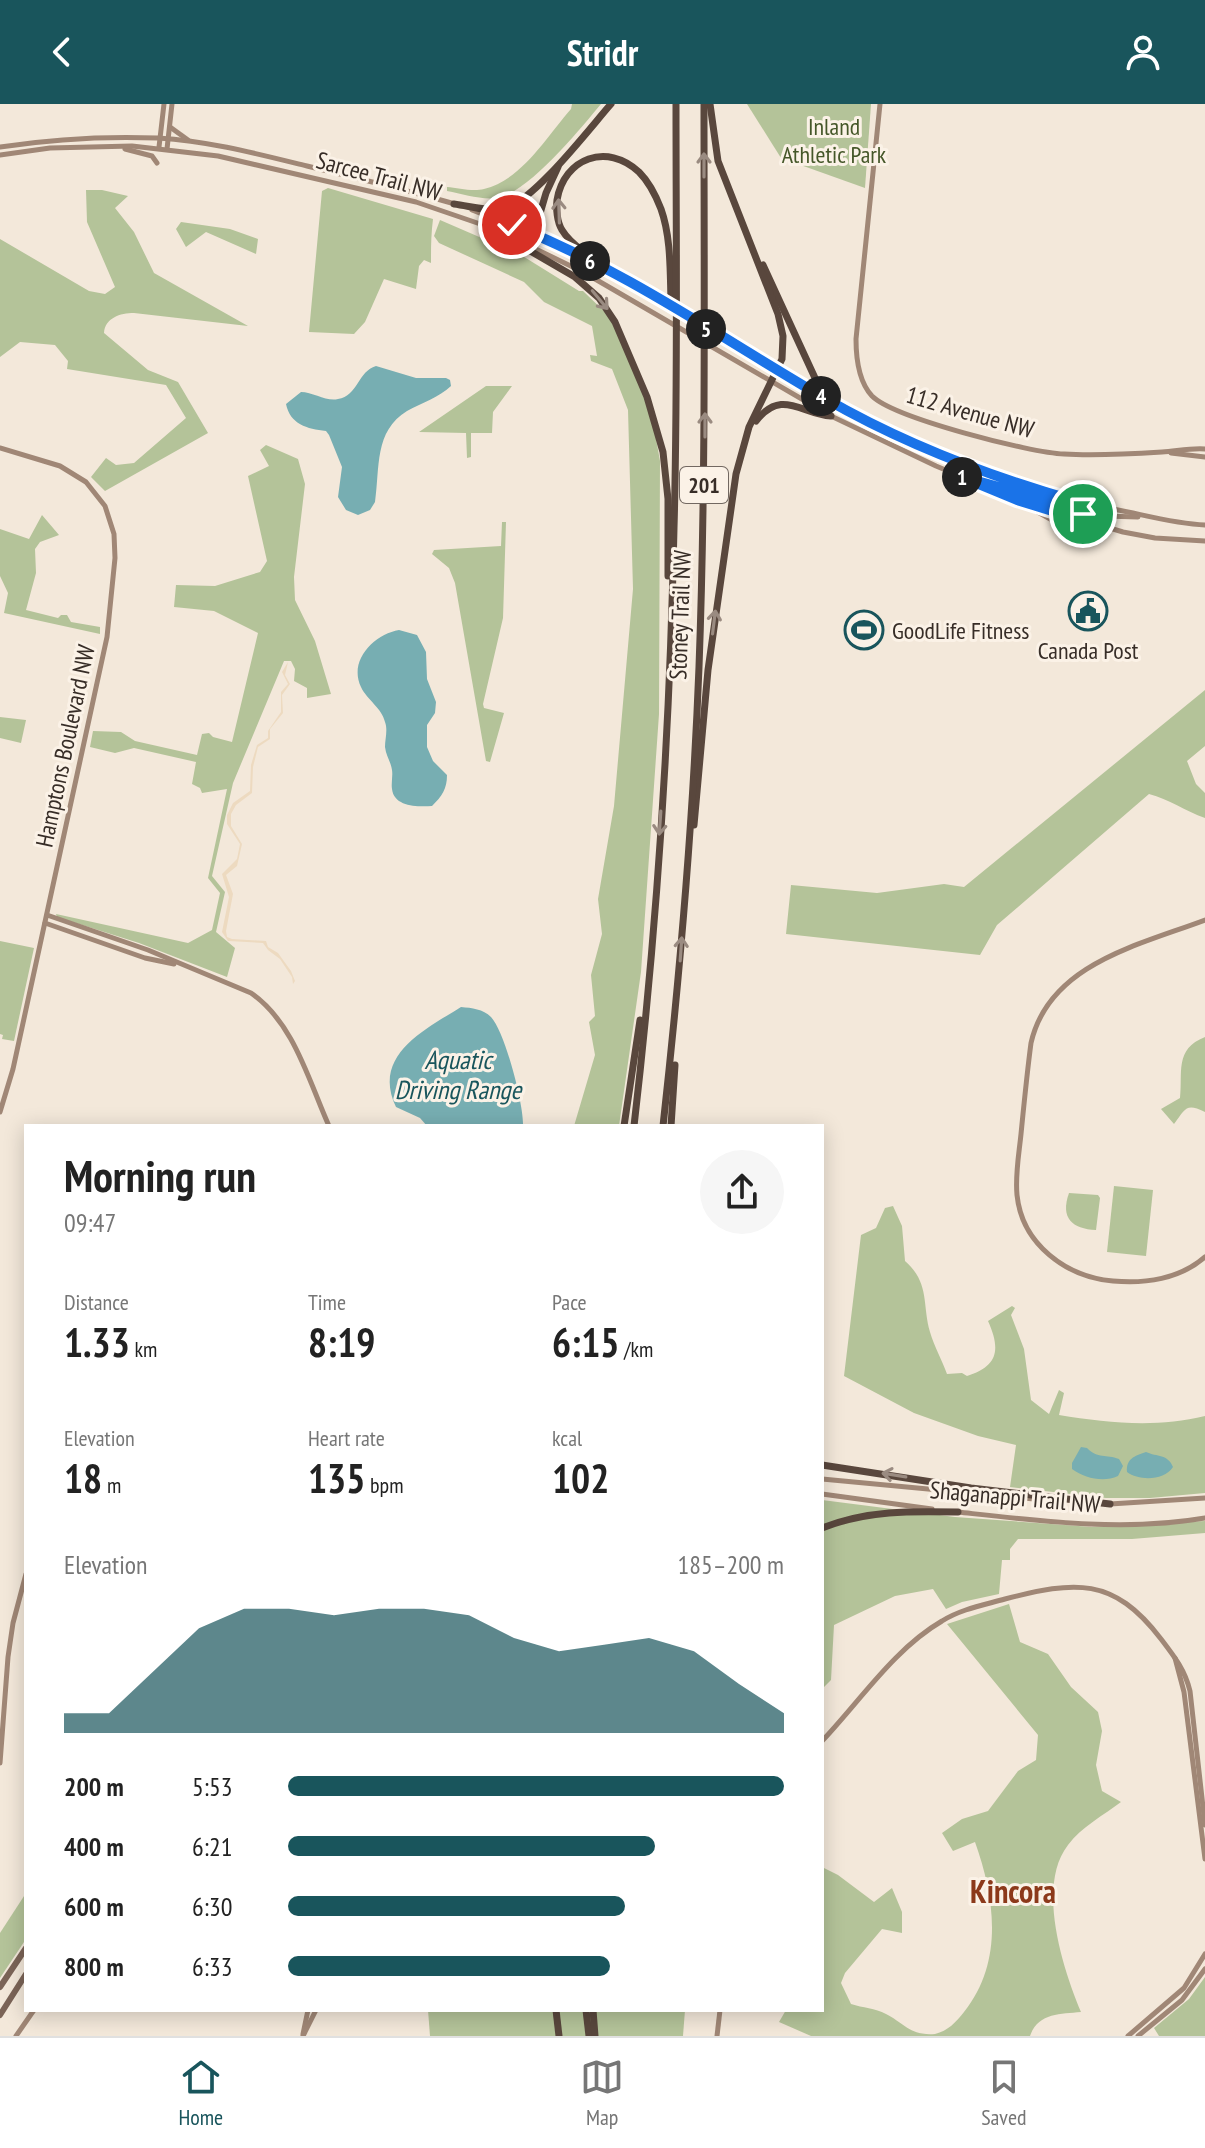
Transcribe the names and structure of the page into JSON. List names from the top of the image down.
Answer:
{
  "streets": {
    "highway": ["201", "Stoney Trail NW"],
    "street": [
      "Sarcee Trail NW",
      "112 Avenue NW",
      "Hamptons Boulevard NW",
      "Shaganappi Trail NW"
    ]
  },
  "districts": ["Kincora"],
  "water": ["Aquatic Driving Range"],
  "parks": ["Inland Athletic Park"],
  "places": {
    "public building": ["Canada Post"],
    "sports": ["GoodLife Fitness"]
  },
  "page": {
    "header": "Stridr",
    "pins": [
      "6",
      "5",
      "4",
      "1"
    ],
    "heading": ["Morning run", "09:47"],
    "stats": [
      ["Distance", "1.33 km"],
      ["Time", "8:19"],
      ["Pace", "6:15 /km"],
      ["Elevation", "18 m"],
      ["Heart rate", "135 bpm"],
      ["kcal", "102"]
    ],
    "chart": ["Elevation", "185–200 m"],
    "list": [
      {
        "name": "200 m",
        "note": "5:53"
      },
      {
        "name": "400 m",
        "note": "6:21"
      },
      {
        "name": "600 m",
        "note": "6:30"
      },
      {
        "name": "800 m",
        "note": "6:33"
      }
    ],
    "tabs": ["Home", "Map", "Saved"]
  }
}
